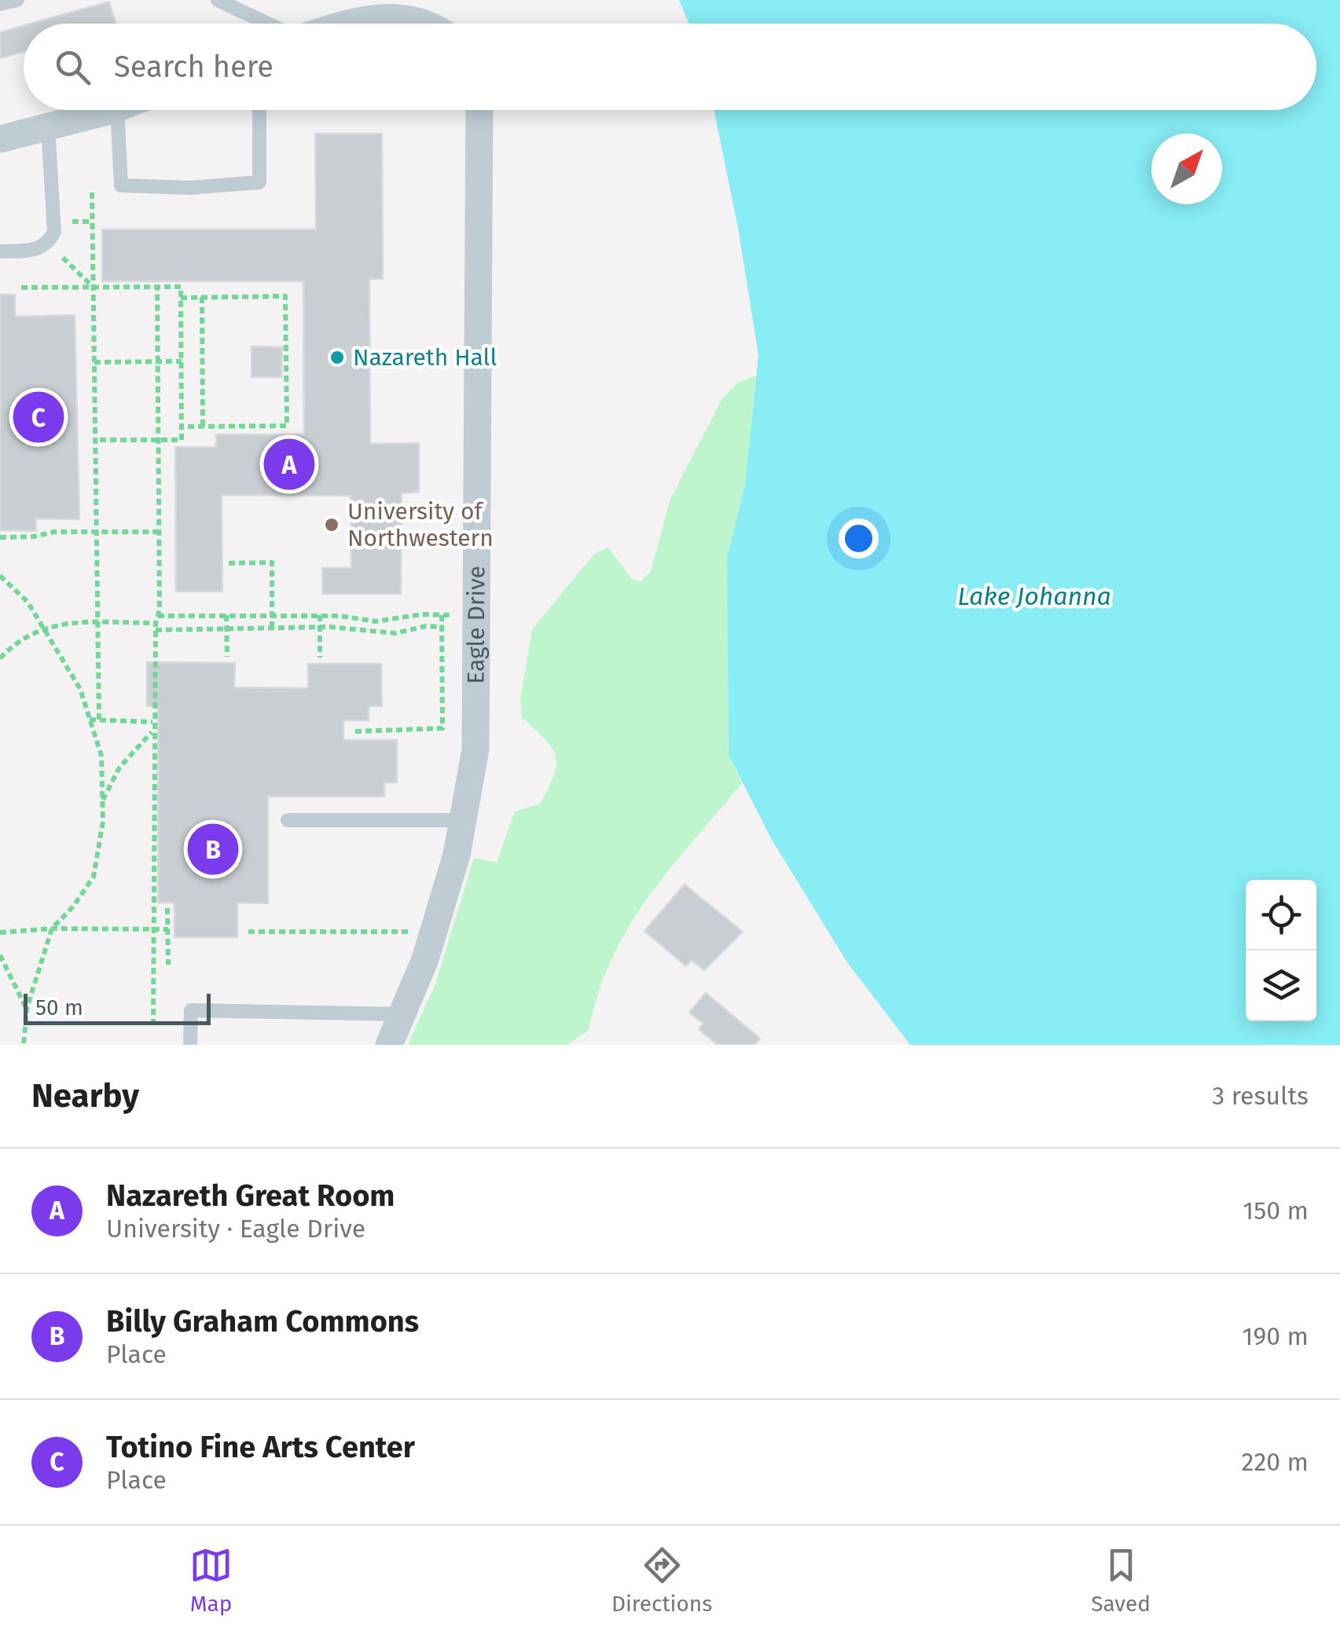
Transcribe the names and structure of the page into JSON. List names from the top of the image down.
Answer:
{
  "streets": {
    "street": ["Eagle Drive"]
  },
  "water": ["Lake Johanna"],
  "places": ["Nazareth Hall", "University of Northwestern"],
  "scale_bar": "50 m",
  "north": "top right",
  "page": {
    "search": "Search here",
    "pins": ["C", "A", "B"],
    "scale": "50 m",
    "heading": ["Nearby", "3 results"],
    "list": [
      {
        "mark": "A",
        "name": "Nazareth Great Room",
        "note": "University · Eagle Drive",
        "value": "150 m"
      },
      {
        "mark": "B",
        "name": "Billy Graham Commons",
        "note": "Place",
        "value": "190 m"
      },
      {
        "mark": "C",
        "name": "Totino Fine Arts Center",
        "note": "Place",
        "value": "220 m"
      }
    ],
    "nav": ["Map", "Directions", "Saved"]
  }
}
